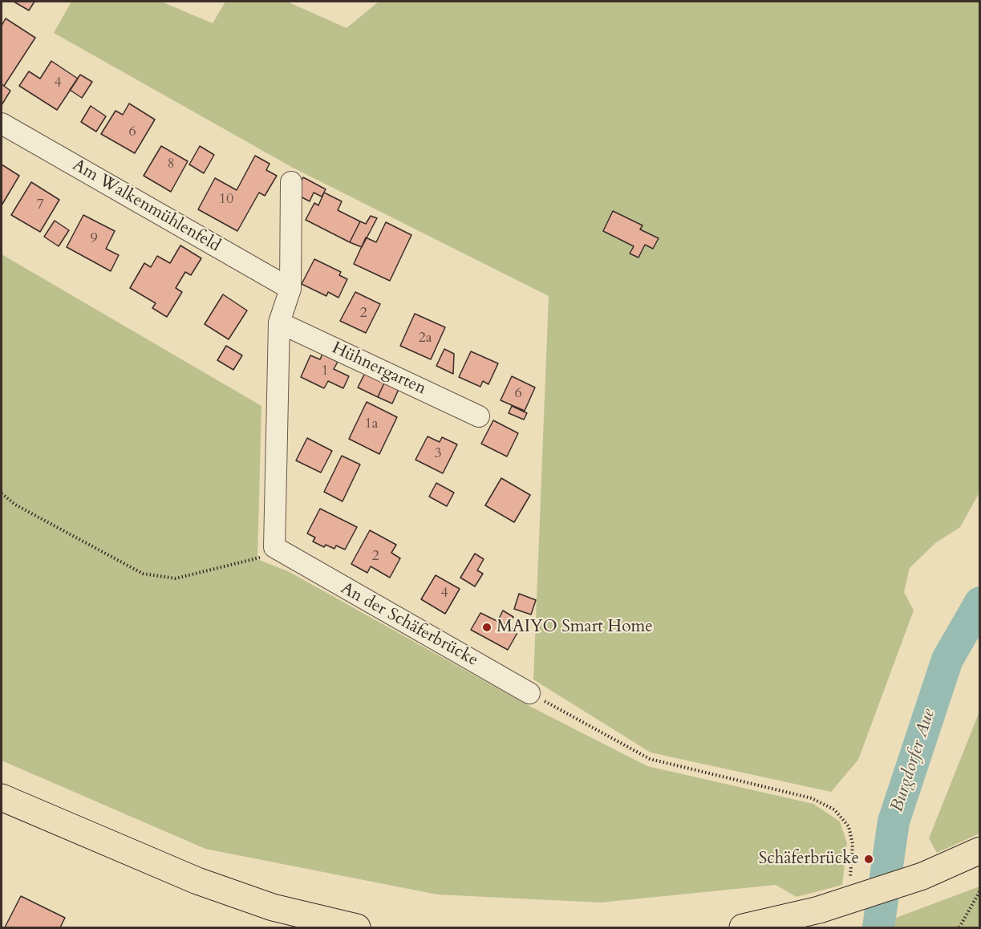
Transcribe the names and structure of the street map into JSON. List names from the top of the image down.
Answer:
{
  "streets": {
    "street": ["Am Walkenmühlenfeld", "Hühnergarten", "An der Schäferbrücke"]
  },
  "water": ["Burgdorfer Aue"],
  "places": ["MAIYO Smart Home", "Schäferbrücke"],
  "house_numbers": [
    "4",
    "6",
    "8",
    "10",
    "7",
    "9",
    "2",
    "2a",
    "1",
    "6",
    "1a",
    "3",
    "2",
    "4"
  ]
}
